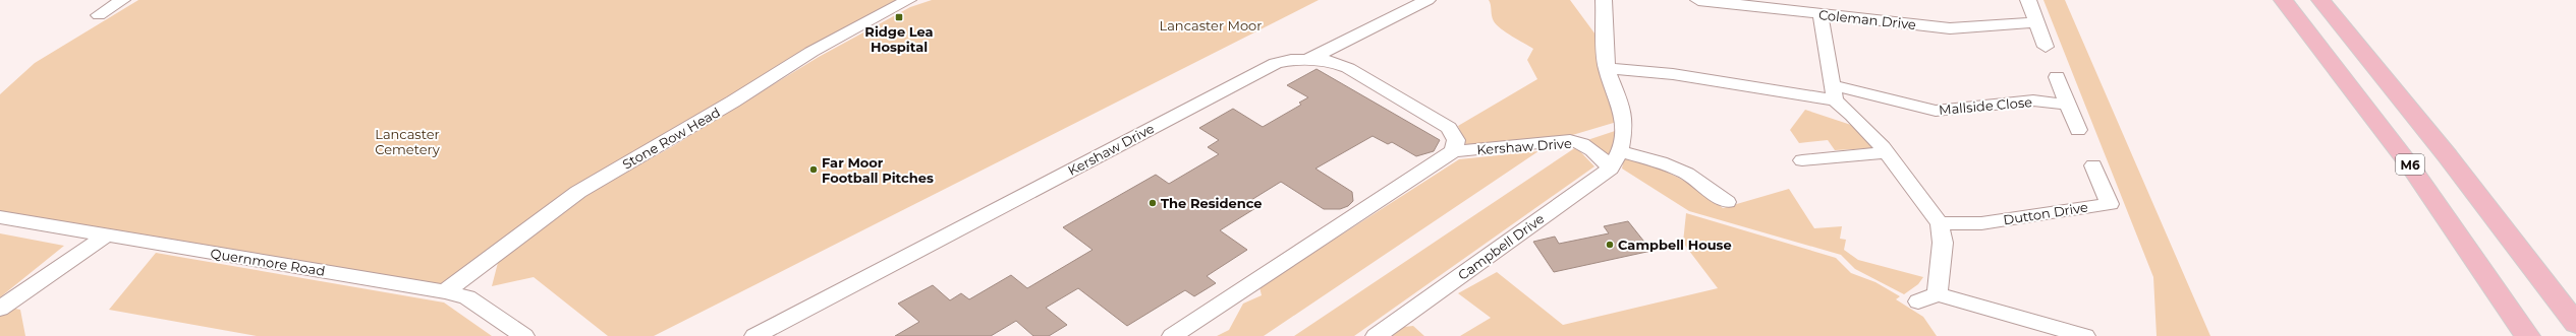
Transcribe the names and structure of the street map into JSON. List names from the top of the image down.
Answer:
{
  "streets": {
    "highway": ["M6"],
    "street": [
      "Coleman Drive",
      "Mallside Close",
      "Stone Row Head",
      "Kershaw Drive",
      "Dutton Drive",
      "Campbell Drive",
      "Quernmore Road"
    ]
  },
  "crossings": [
    ["Stone Row Head", "Quernmore Road"],
    ["Kershaw Drive", "Campbell Drive"]
  ],
  "parks": ["Lancaster Moor", "Lancaster Cemetery"],
  "places": {
    "transit": ["Ridge Lea Hospital"],
    "other": ["Far Moor Football Pitches", "The Residence", "Campbell House"]
  }
}
